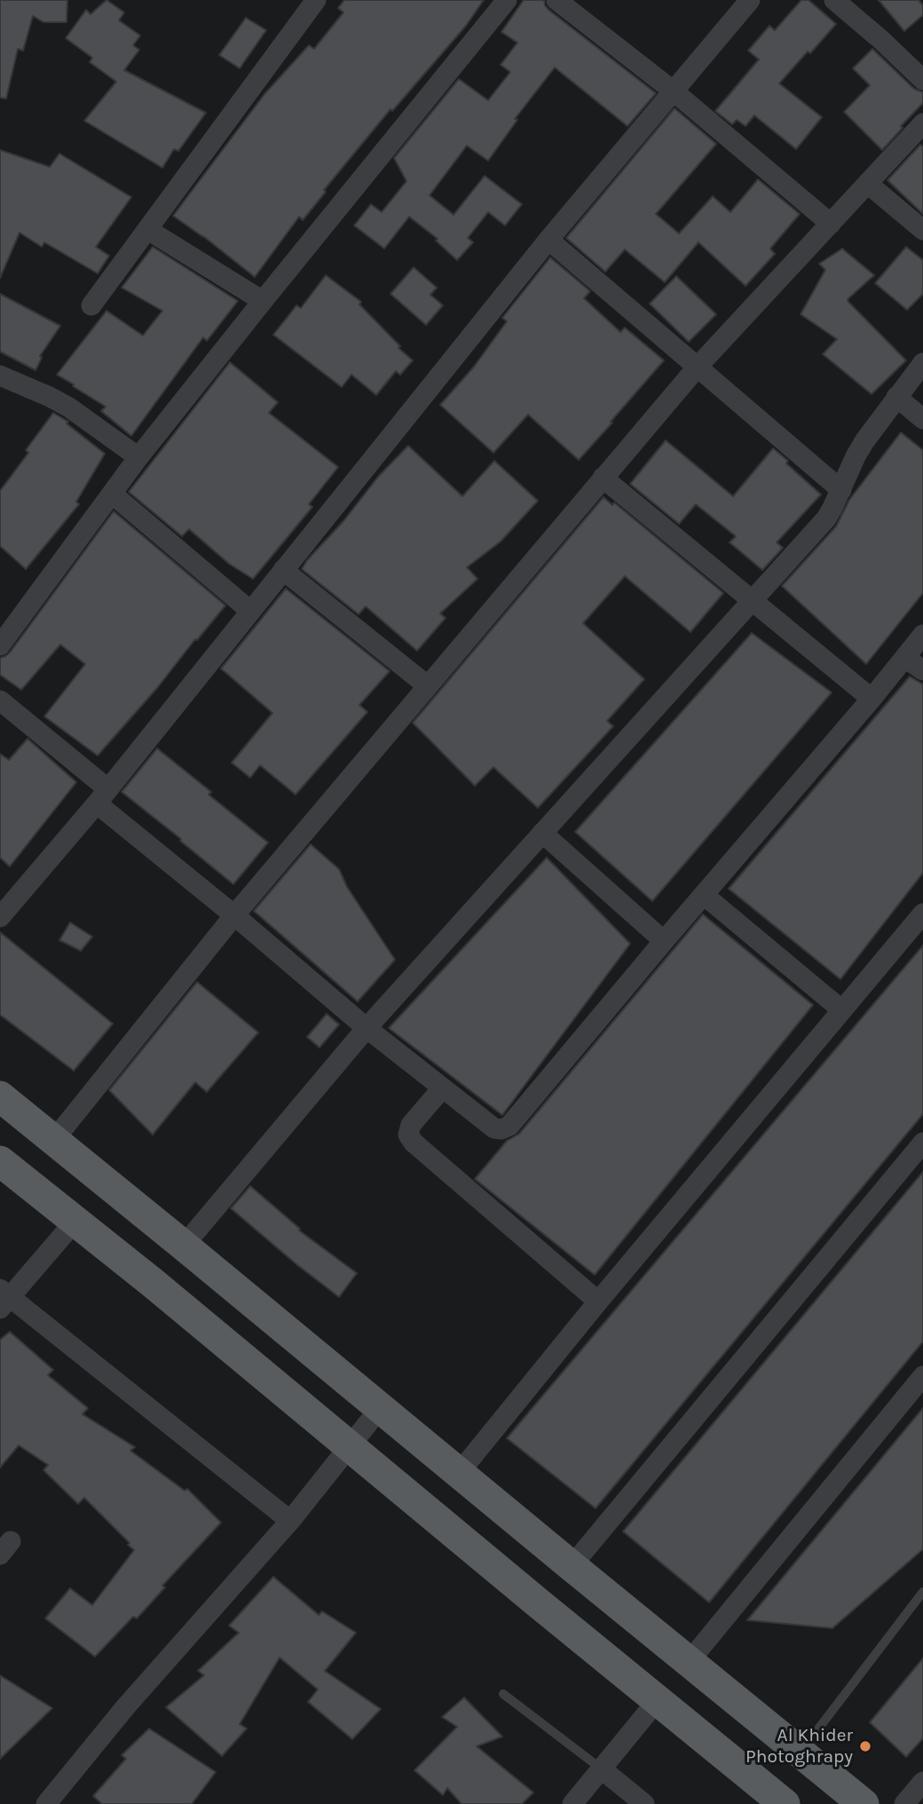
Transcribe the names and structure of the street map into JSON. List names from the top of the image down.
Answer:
{
  "places": ["Al Khider Photoghrapy"]
}
